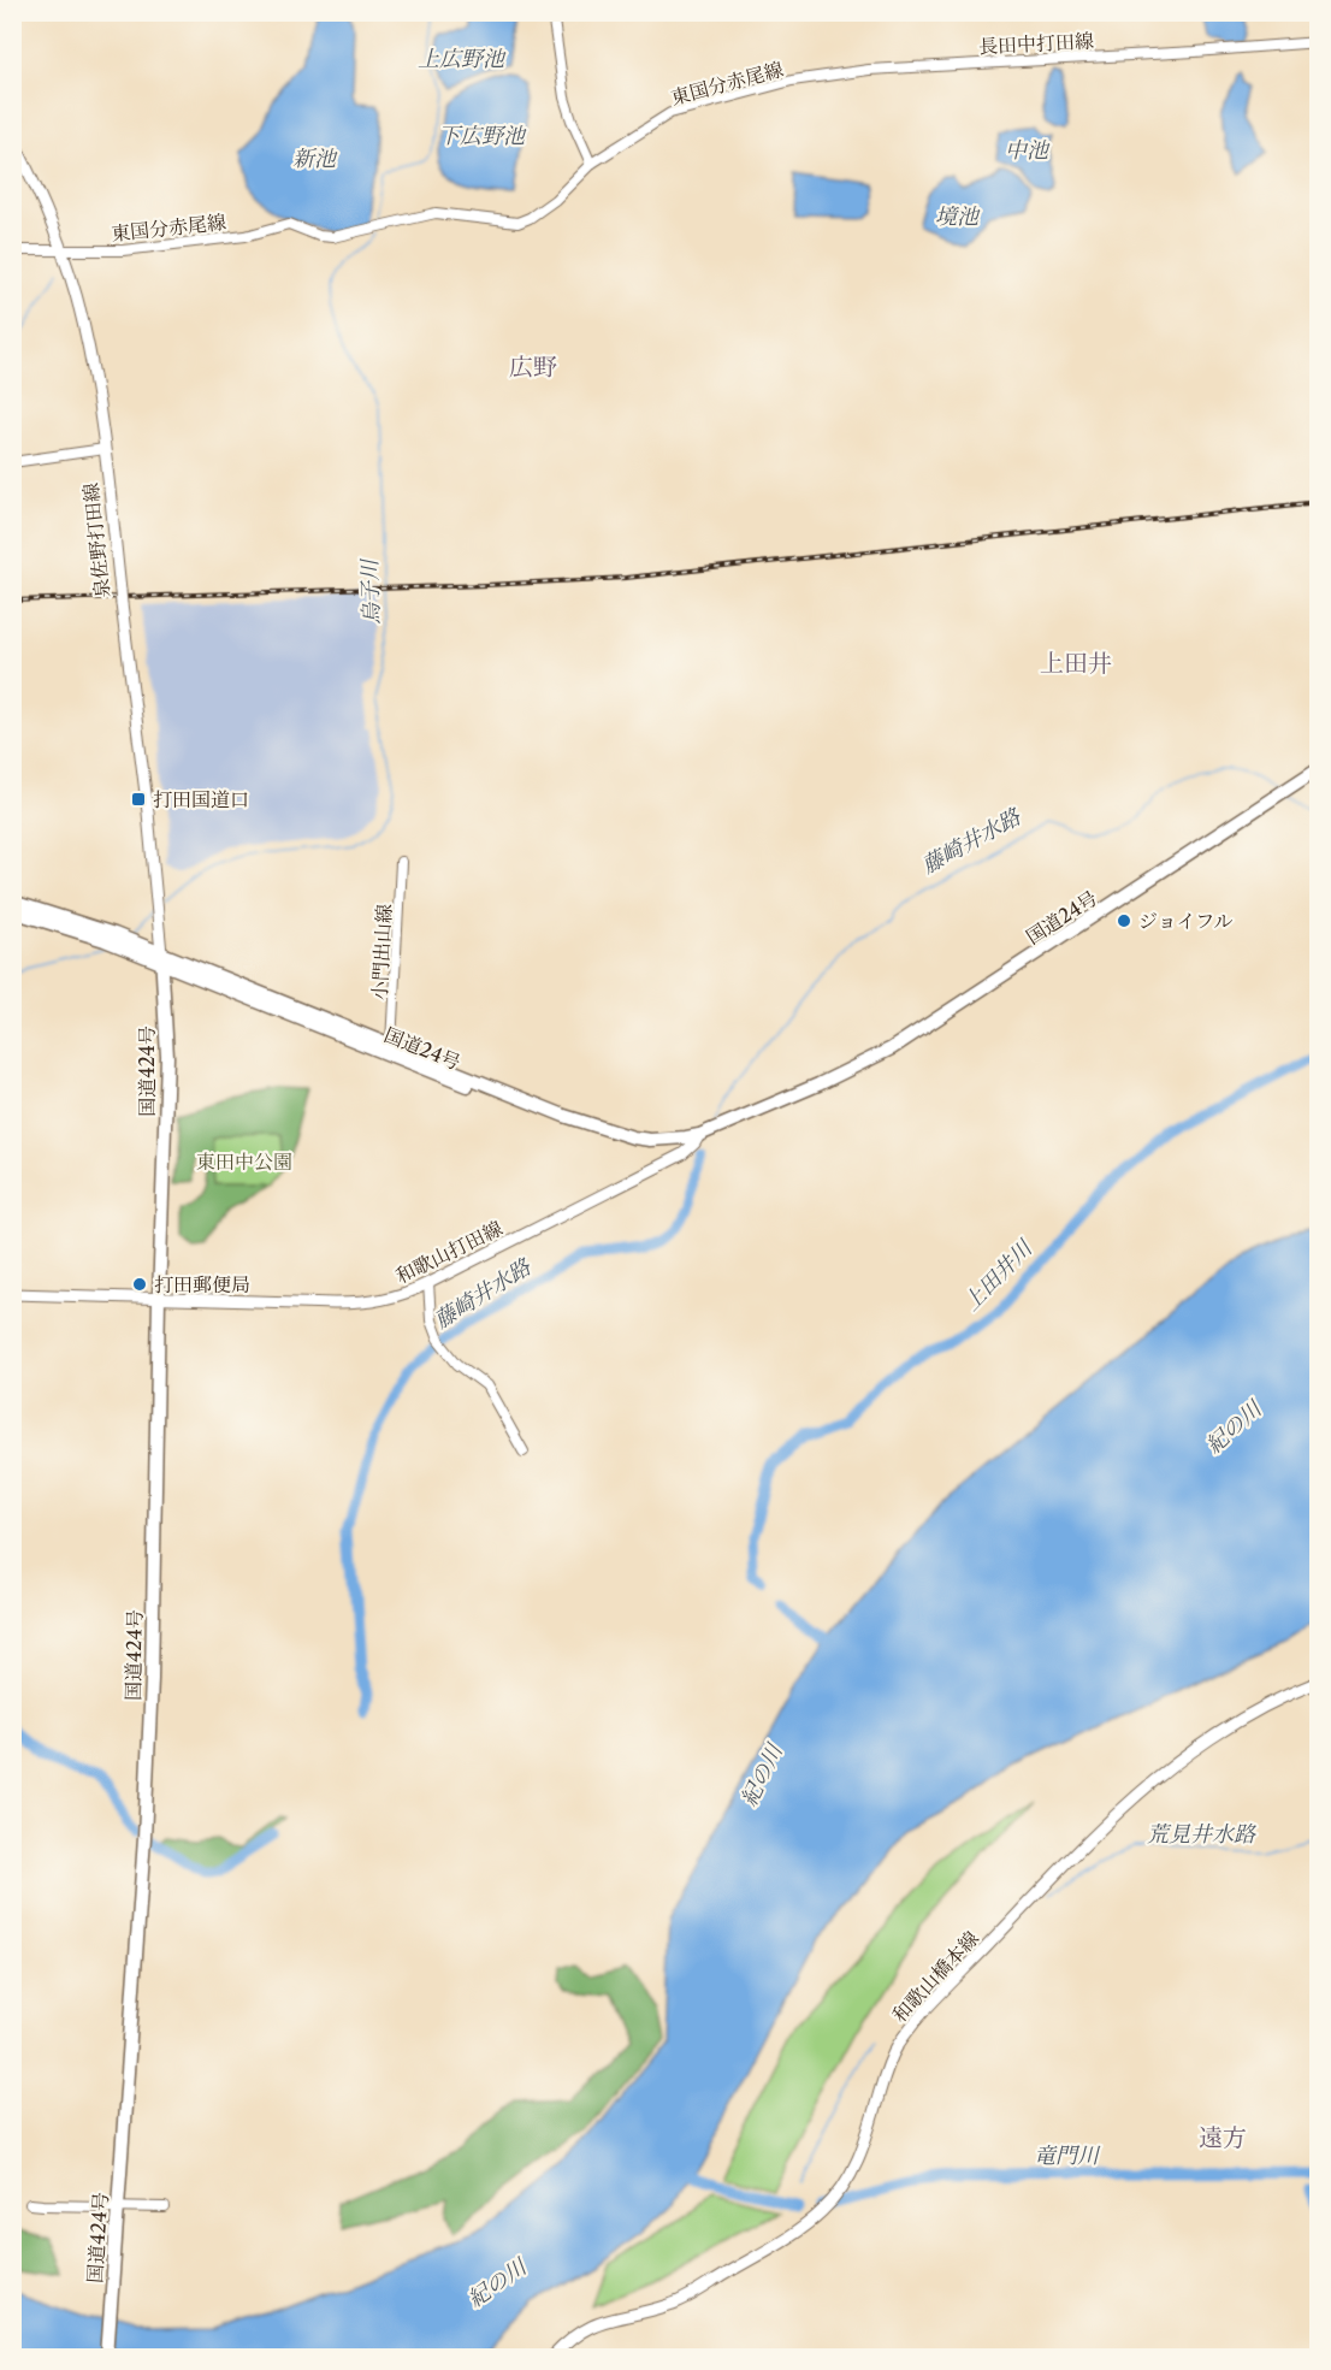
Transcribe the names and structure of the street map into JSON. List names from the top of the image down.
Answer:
{
  "streets": {
    "highway": ["国道24号", "国道424号"],
    "main road": ["泉佐野打田線", "和歌山打田線", "和歌山橋本線"],
    "street": ["長田中打田線", "東国分赤尾線", "小門出山線"]
  },
  "crossings": [
    ["長田中打田線", "東国分赤尾線"],
    ["東国分赤尾線", "泉佐野打田線"],
    ["泉佐野打田線", "国道24号"],
    ["泉佐野打田線", "国道424号"],
    ["国道24号", "小門出山線"],
    ["国道24号", "国道424号"],
    ["国道24号", "和歌山打田線"],
    ["国道424号", "和歌山打田線"]
  ],
  "districts": ["広野", "上田井", "遠方"],
  "water": [
    "上広野池",
    "下広野池",
    "中池",
    "新池",
    "境池",
    "烏子川",
    "藤崎井水路",
    "上田井川",
    "紀の川",
    "荒見井水路",
    "竜門川"
  ],
  "parks": ["東田中公園"],
  "places": {
    "transit": ["打田国道口"],
    "other": ["ジョイフル", "打田郵便局"]
  }
}
